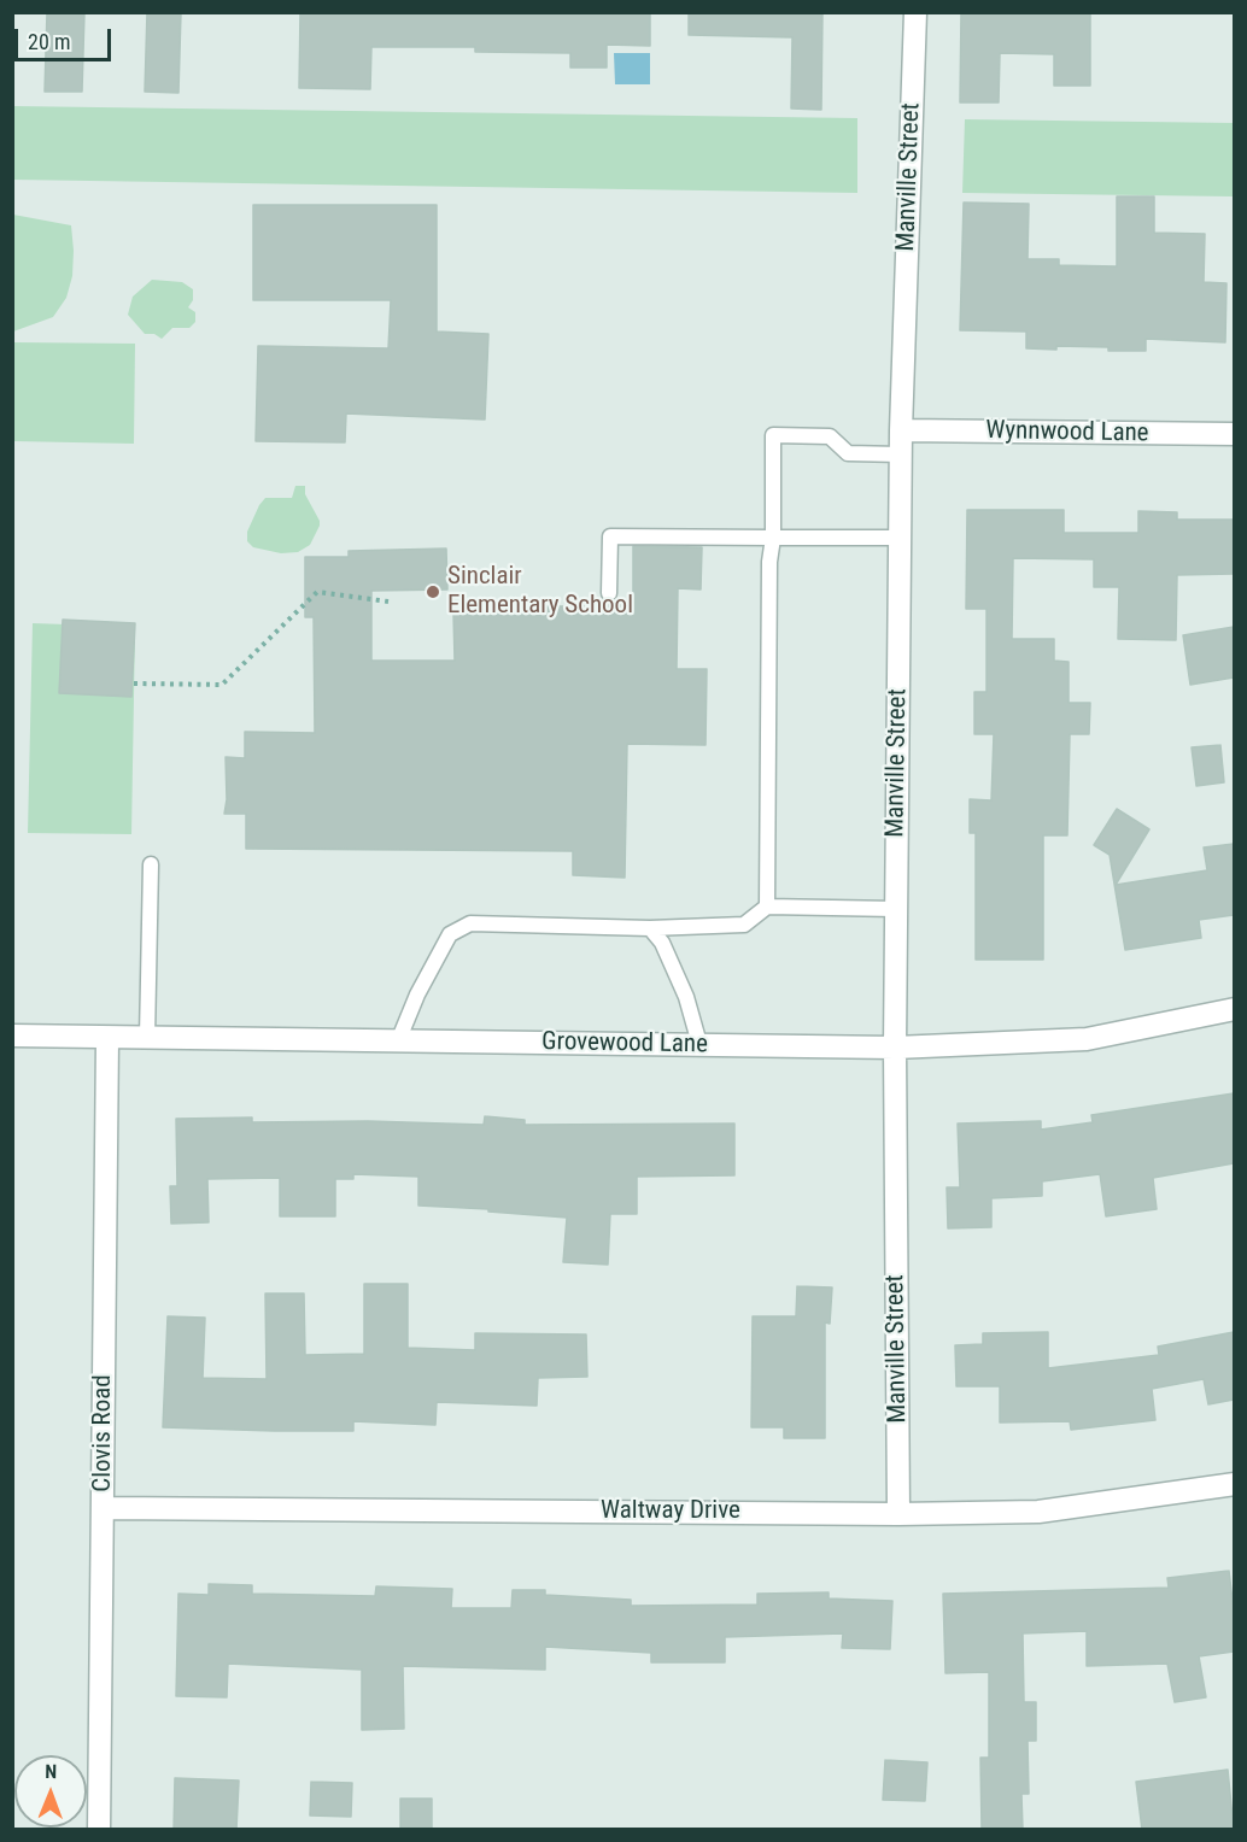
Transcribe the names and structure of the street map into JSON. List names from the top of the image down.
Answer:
{
  "streets": {
    "street": [
      "Manville Street",
      "Wynnwood Lane",
      "Grovewood Lane",
      "Clovis Road",
      "Waltway Drive"
    ]
  },
  "crossings": [
    ["Manville Street", "Wynnwood Lane"],
    ["Manville Street", "Grovewood Lane"],
    ["Manville Street", "Waltway Drive"],
    ["Grovewood Lane", "Clovis Road"],
    ["Clovis Road", "Waltway Drive"]
  ],
  "places": ["Sinclair Elementary School"],
  "scale_bar": "20 m",
  "north": "top"
}
